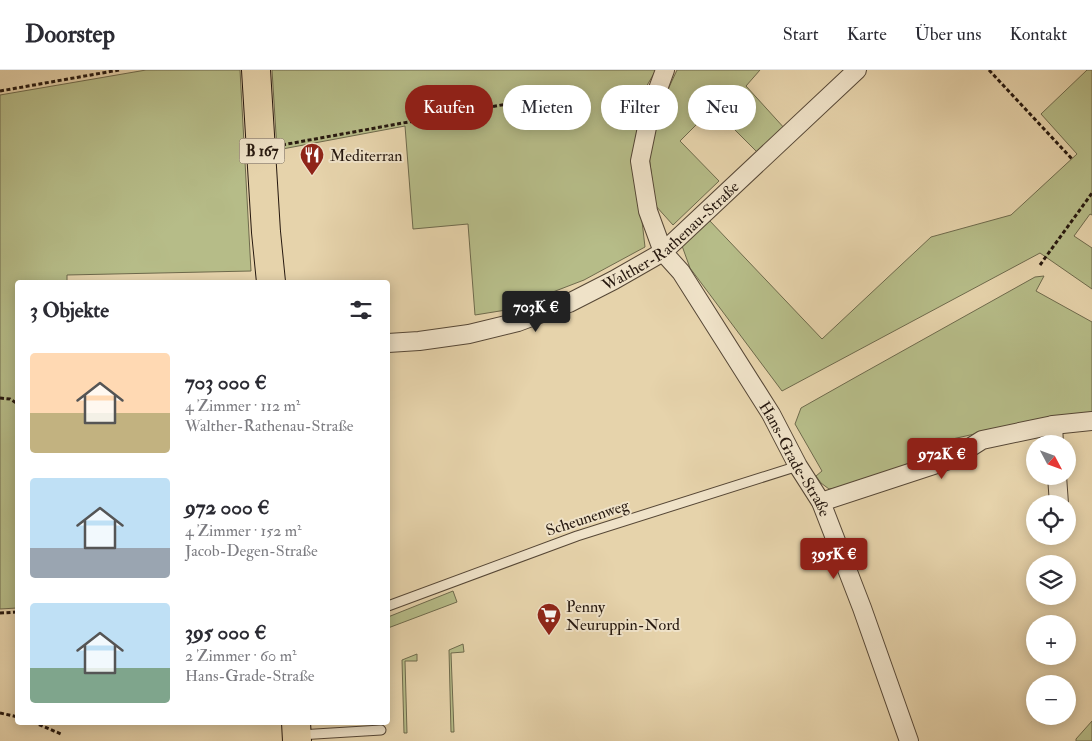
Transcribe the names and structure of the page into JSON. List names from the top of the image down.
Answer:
{
  "streets": {
    "main road": ["B 167"],
    "street": ["Walther-Rathenau-Straße", "Hans-Grade-Straße"],
    "lane": ["Scheunenweg"]
  },
  "crossings": [
    ["Walther-Rathenau-Straße", "Hans-Grade-Straße"],
    ["Hans-Grade-Straße", "Scheunenweg"]
  ],
  "places": {
    "restaurant": ["Mediterran"],
    "supermarket": ["Penny Neuruppin-Nord"]
  },
  "north": "bottom right",
  "page": {
    "header": "Doorstep",
    "nav": [
      "Start",
      "Karte",
      "Über uns",
      "Kontakt"
    ],
    "chip": [
      "Kaufen",
      "Mieten",
      "Filter",
      "Neu"
    ],
    "heading": "3 Objekte",
    "price": ["703K €", "972K €", "395K €"],
    "list": [
      {
        "name": "703 000 €",
        "note": "4 Zimmer · 112 m² · Walther-Rathenau-Straße"
      },
      {
        "name": "972 000 €",
        "note": "4 Zimmer · 152 m² · Jacob-Degen-Straße"
      },
      {
        "name": "395 000 €",
        "note": "2 Zimmer · 60 m² · Hans-Grade-Straße"
      }
    ],
    "map_buttons": ["+", "−"]
  }
}
